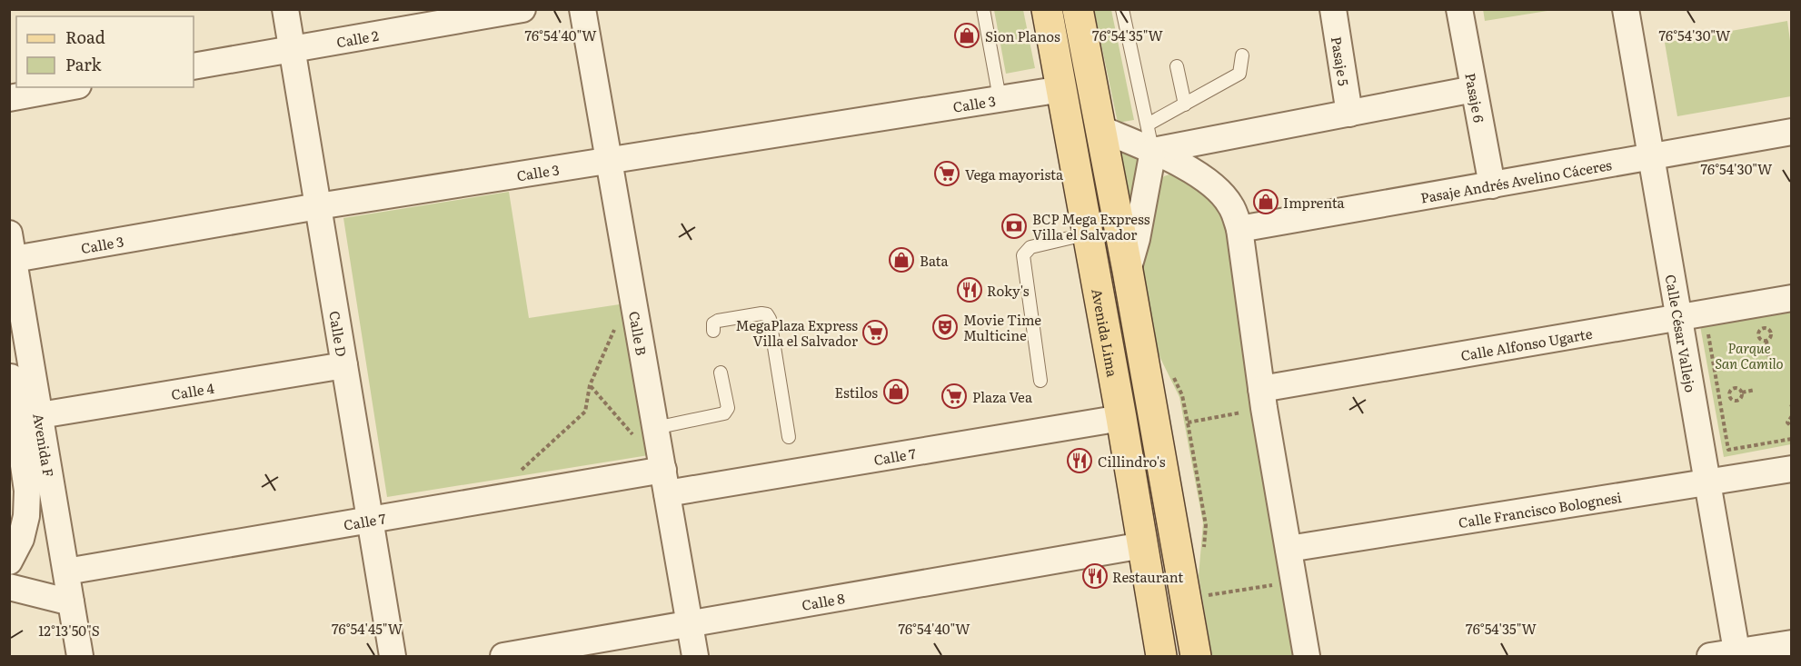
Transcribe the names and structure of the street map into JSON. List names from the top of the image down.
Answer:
{
  "streets": {
    "main road": ["Avenida Lima"],
    "street": [
      "Calle 2",
      "Pasaje 5",
      "Pasaje 6",
      "Calle 3",
      "Pasaje Andrés Avelino Cáceres",
      "Calle D",
      "Calle César Vallejo",
      "Calle B",
      "Calle Alfonso Ugarte",
      "Calle 4",
      "Avenida F",
      "Calle 7",
      "Calle Francisco Bolognesi",
      "Calle 8"
    ]
  },
  "crossings": [
    ["Calle 2", "Calle D"],
    ["Pasaje 6", "Pasaje Andrés Avelino Cáceres"],
    ["Calle 3", "Calle D"],
    ["Calle 3", "Avenida Lima"],
    ["Calle 3", "Calle B"],
    ["Calle 3", "Avenida F"],
    ["Pasaje Andrés Avelino Cáceres", "Calle César Vallejo"],
    ["Calle D", "Calle 4"],
    ["Calle D", "Calle 7"],
    ["Avenida Lima", "Calle 7"],
    ["Avenida Lima", "Calle 8"],
    ["Calle César Vallejo", "Calle Alfonso Ugarte"],
    ["Calle César Vallejo", "Calle Francisco Bolognesi"],
    ["Calle B", "Calle 7"],
    ["Calle B", "Calle 8"],
    ["Calle 4", "Avenida F"],
    ["Avenida F", "Calle 7"]
  ],
  "parks": ["Parque San Camilo"],
  "places": {
    "shop": [
      "Sion Planos",
      "Imprenta",
      "Bata",
      "Estilos"
    ],
    "supermarket": ["Vega mayorista", "MegaPlaza Express Villa el Salvador", "Plaza Vea"],
    "bank": ["BCP Mega Express Villa el Salvador"],
    "restaurant": ["Roky's", "Cillindro's", "Restaurant"],
    "theatre": ["Movie Time Multicine"]
  },
  "legend": ["Road", "Park"],
  "coordinates": [
    "76°54'40\"W",
    "76°54'35\"W",
    "76°54'30\"W",
    "76°54'45\"W",
    "12°13'50\"S"
  ]
}
